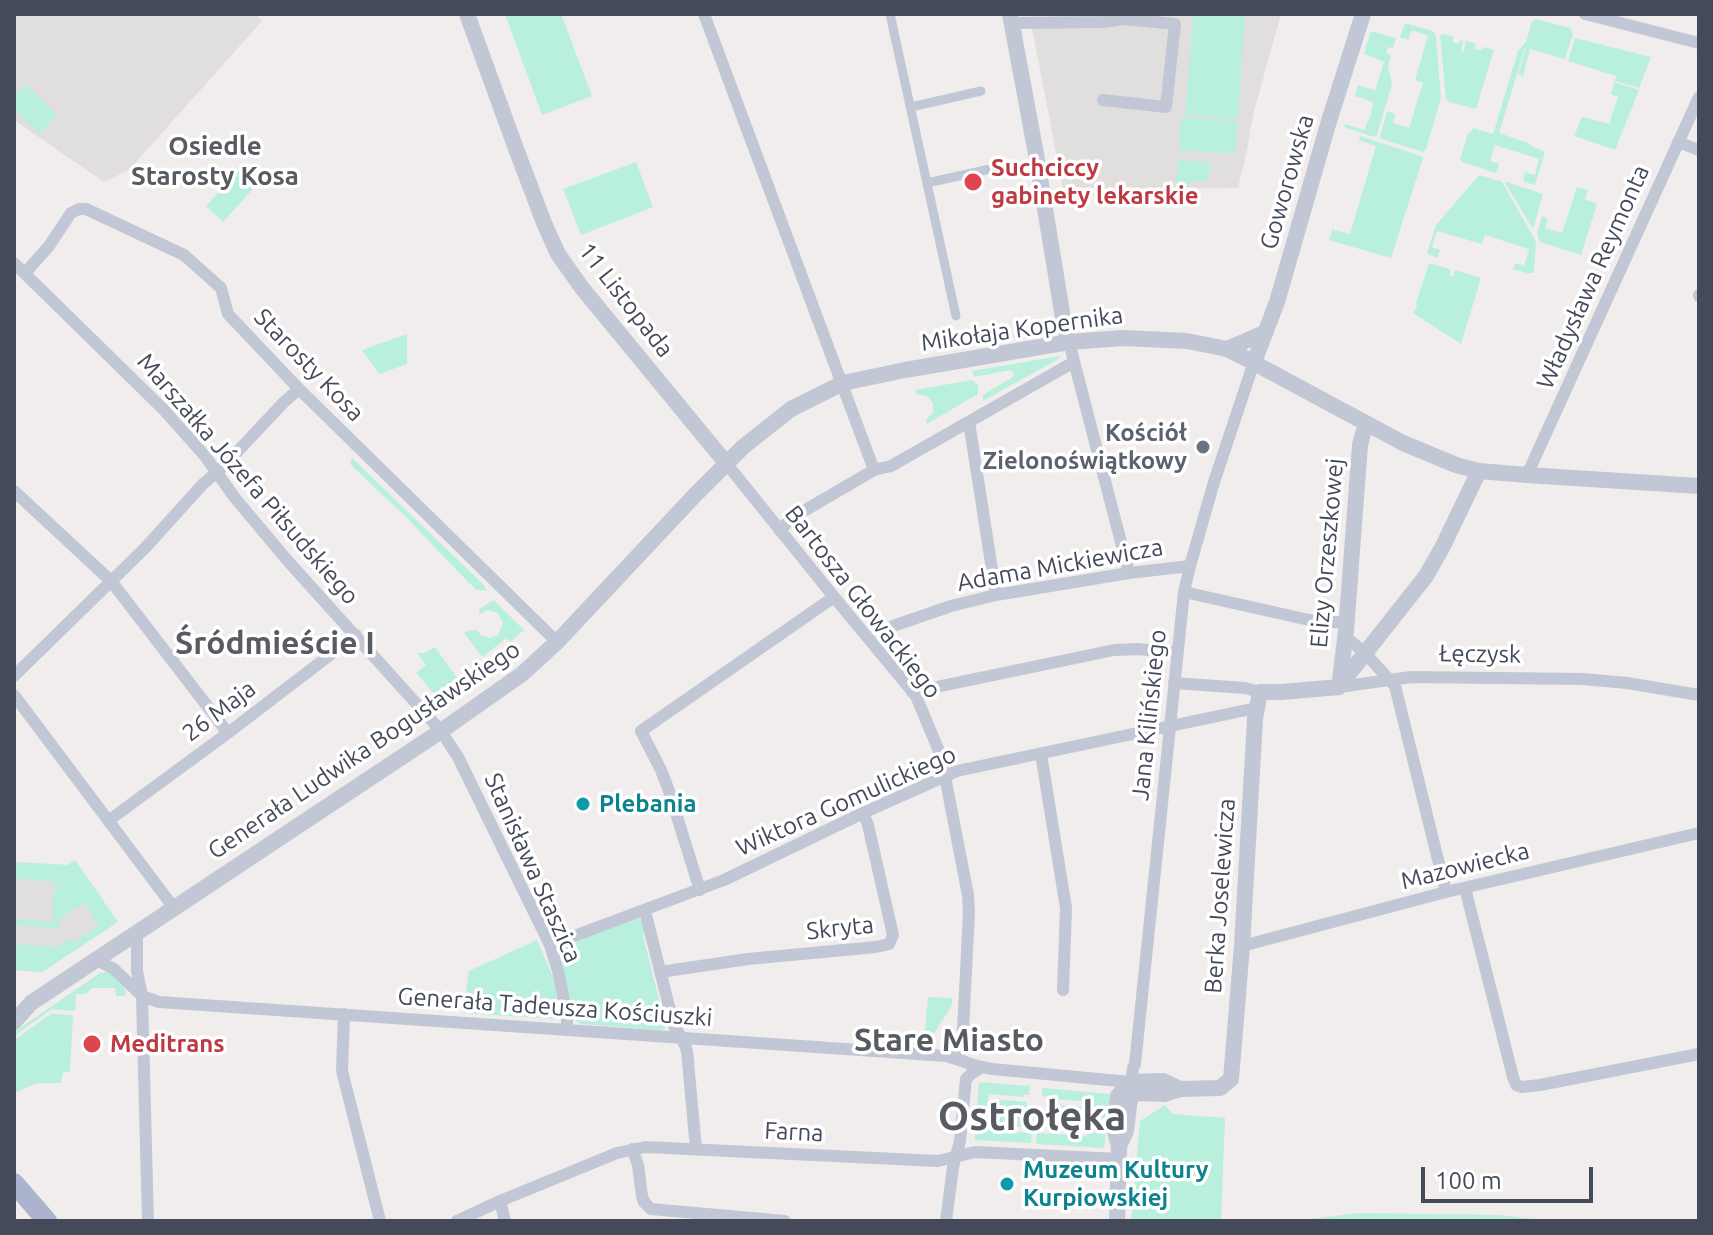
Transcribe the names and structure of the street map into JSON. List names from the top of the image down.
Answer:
{
  "streets": {
    "street": [
      "Goworowska",
      "Władysława Reymonta",
      "11 Listopada",
      "Mikołaja Kopernika",
      "Starosty Kosa",
      "Marszałka Józefa Piłsudskiego",
      "Elizy Orzeszkowej",
      "Adama Mickiewicza",
      "Bartosza Głowackiego",
      "Łęczysk",
      "26 Maja",
      "Jana Kilińskiego",
      "Generała Ludwika Bogusławskiego",
      "Wiktora Gomulickiego",
      "Mazowiecka",
      "Stanisława Staszica",
      "Berka Joselewicza",
      "Skryta",
      "Generała Tadeusza Kościuszki",
      "Farna"
    ]
  },
  "crossings": [
    ["Goworowska", "Mikołaja Kopernika"],
    ["Goworowska", "Jana Kilińskiego"],
    ["Władysława Reymonta", "Mikołaja Kopernika"],
    ["11 Listopada", "Mikołaja Kopernika"],
    ["11 Listopada", "Bartosza Głowackiego"],
    ["11 Listopada", "Generała Ludwika Bogusławskiego"],
    ["Mikołaja Kopernika", "Elizy Orzeszkowej"],
    ["Mikołaja Kopernika", "Bartosza Głowackiego"],
    ["Mikołaja Kopernika", "Jana Kilińskiego"],
    ["Mikołaja Kopernika", "Generała Ludwika Bogusławskiego"],
    ["Starosty Kosa", "Marszałka Józefa Piłsudskiego"],
    ["Starosty Kosa", "Generała Ludwika Bogusławskiego"],
    ["Marszałka Józefa Piłsudskiego", "26 Maja"],
    ["Marszałka Józefa Piłsudskiego", "Generała Ludwika Bogusławskiego"],
    ["Marszałka Józefa Piłsudskiego", "Stanisława Staszica"],
    ["Elizy Orzeszkowej", "Łęczysk"],
    ["Adama Mickiewicza", "Jana Kilińskiego"],
    ["Bartosza Głowackiego", "Generała Ludwika Bogusławskiego"],
    ["Bartosza Głowackiego", "Wiktora Gomulickiego"],
    ["Bartosza Głowackiego", "Generała Tadeusza Kościuszki"],
    ["Łęczysk", "Wiktora Gomulickiego"],
    ["Łęczysk", "Berka Joselewicza"],
    ["Jana Kilińskiego", "Wiktora Gomulickiego"],
    ["Jana Kilińskiego", "Berka Joselewicza"],
    ["Jana Kilińskiego", "Generała Tadeusza Kościuszki"],
    ["Generała Ludwika Bogusławskiego", "Stanisława Staszica"],
    ["Wiktora Gomulickiego", "Stanisława Staszica"],
    ["Wiktora Gomulickiego", "Berka Joselewicza"],
    ["Wiktora Gomulickiego", "Skryta"],
    ["Mazowiecka", "Berka Joselewicza"],
    ["Stanisława Staszica", "Generała Tadeusza Kościuszki"],
    ["Berka Joselewicza", "Generała Tadeusza Kościuszki"]
  ],
  "districts": [
    "Osiedle Starosty Kosa",
    "Śródmieście I",
    "Stare Miasto",
    "Ostrołęka"
  ],
  "places": [
    "Suchciccy gabinety lekarskie",
    "Kościół Zielonoświątkowy",
    "Plebania",
    "Meditrans",
    "Muzeum Kultury Kurpiowskiej"
  ],
  "scale_bar": "100 m"
}
